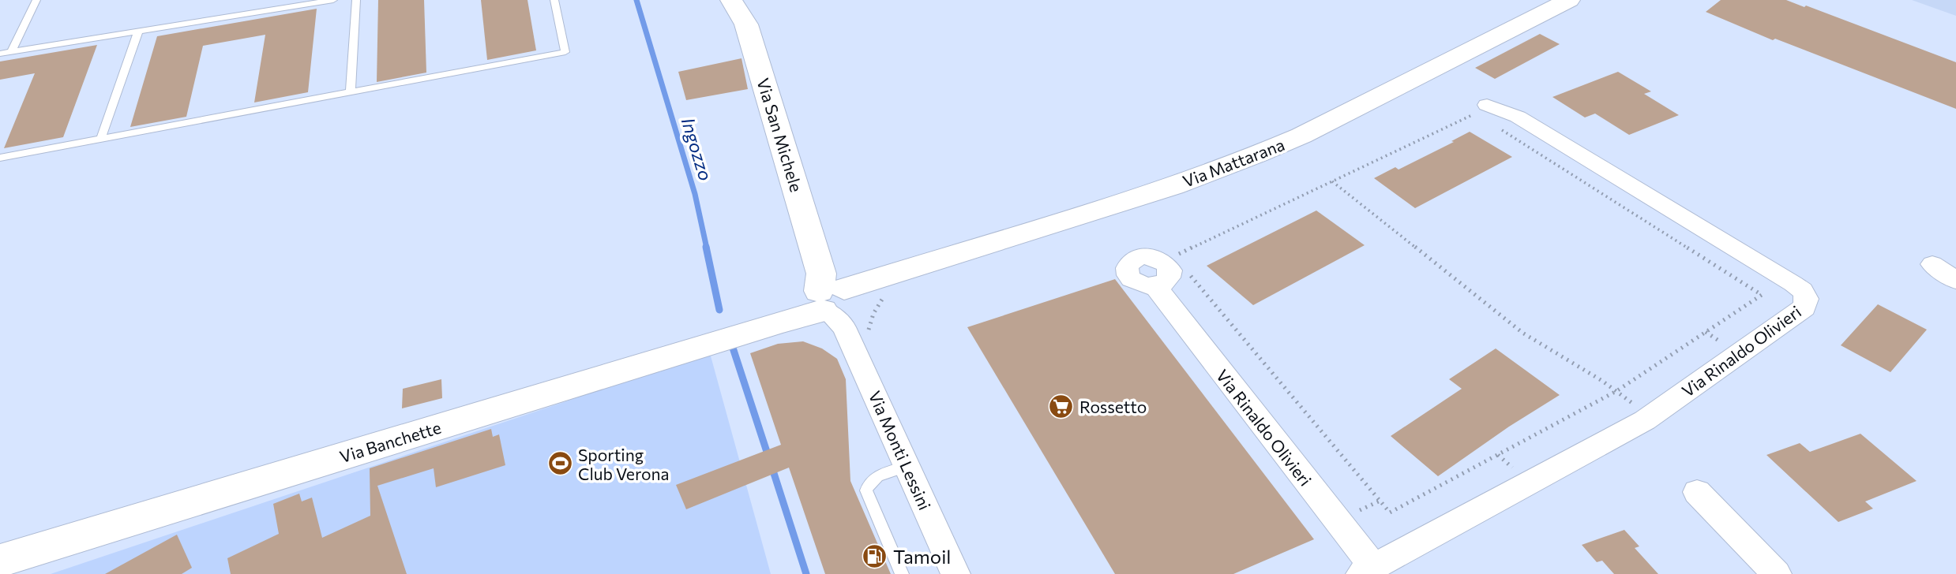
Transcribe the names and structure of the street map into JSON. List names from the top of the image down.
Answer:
{
  "streets": {
    "street": [
      "Via San Michele",
      "Via Mattarana",
      "Via Rinaldo Olivieri",
      "Via Banchette",
      "Via Monti Lessini"
    ]
  },
  "crossings": [
    ["Via San Michele", "Via Mattarana"],
    ["Via San Michele", "Via Banchette"],
    ["Via San Michele", "Via Monti Lessini"],
    ["Via Mattarana", "Via Banchette"],
    ["Via Mattarana", "Via Monti Lessini"],
    ["Via Banchette", "Via Monti Lessini"]
  ],
  "water": ["Ingozzo"],
  "places": {
    "supermarket": ["Rossetto"],
    "sports": ["Sporting Club Verona"],
    "fuel station": ["Tamoil"]
  }
}
